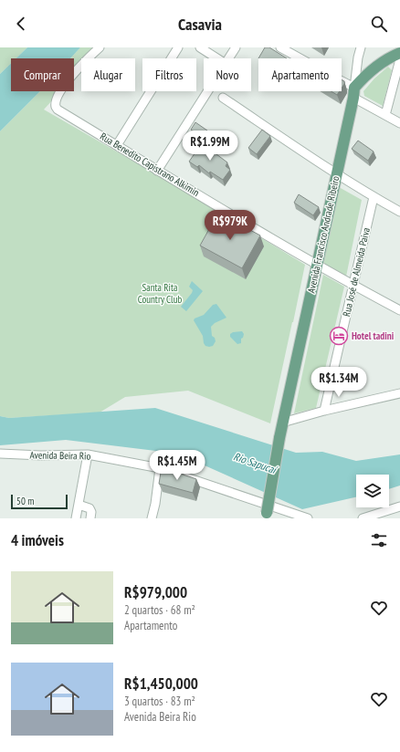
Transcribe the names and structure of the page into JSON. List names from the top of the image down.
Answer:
{
  "streets": {
    "main road": ["Avenida Francisco Andrade Ribeiro"],
    "street": ["Rua Benedito Capistrano Alkimin", "Rua José de Almeida Paiva", "Avenida Beira Rio"]
  },
  "crossings": [
    ["Rua Benedito Capistrano Alkimin", "Avenida Francisco Andrade Ribeiro"],
    ["Rua Benedito Capistrano Alkimin", "Rua José de Almeida Paiva"]
  ],
  "water": ["Rio Sapucaí"],
  "parks": ["Santa Rita Country Club"],
  "places": {
    "hotel": ["Hotel tadini"]
  },
  "scale_bar": "50 m",
  "page": {
    "header": "Casavia",
    "chip": [
      "Comprar",
      "Alugar",
      "Filtros",
      "Novo",
      "Apartamento"
    ],
    "price": [
      "R$1.99M",
      "R$979K",
      "R$1.34M",
      "R$1.45M"
    ],
    "scale": "50 m",
    "heading": "4 imóveis",
    "list": [
      {
        "name": "R$979,000",
        "note": "2 quartos · 68 m² · Apartamento"
      },
      {
        "name": "R$1,450,000",
        "note": "3 quartos · 83 m² · Avenida Beira Rio"
      }
    ]
  }
}
